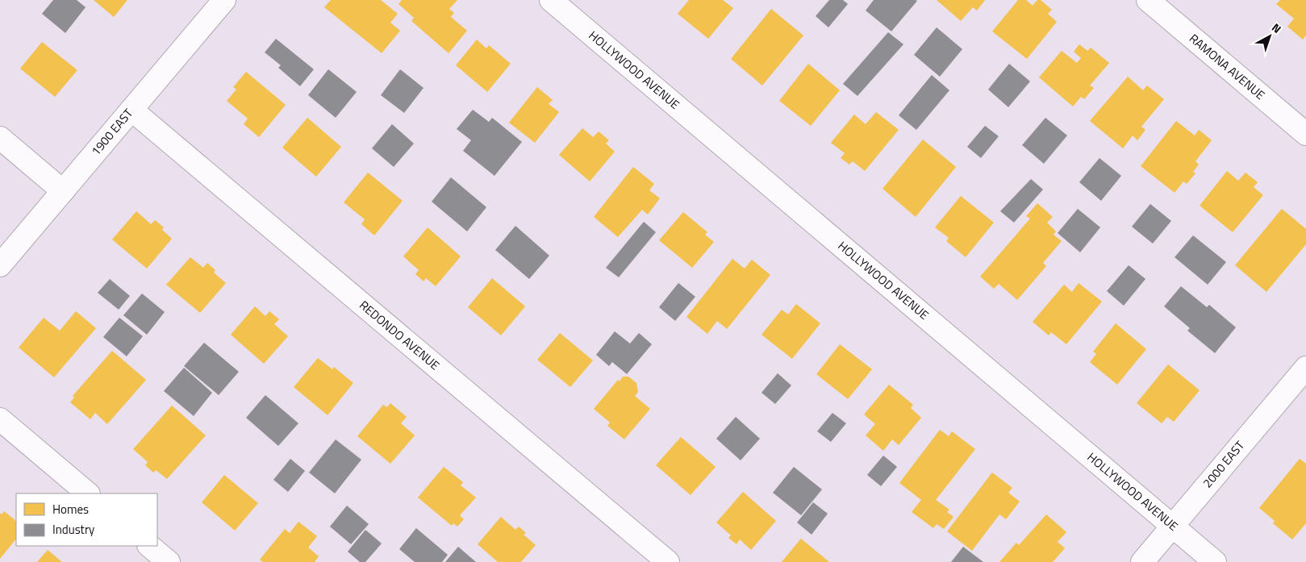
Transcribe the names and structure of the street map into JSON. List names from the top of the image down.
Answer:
{
  "streets": {
    "street": [
      "RAMONA AVENUE",
      "HOLLYWOOD AVENUE",
      "1900 EAST",
      "REDONDO AVENUE",
      "2000 EAST"
    ]
  },
  "crossings": [
    ["HOLLYWOOD AVENUE", "2000 EAST"],
    ["1900 EAST", "REDONDO AVENUE"]
  ],
  "legend": ["Homes", "Industry"],
  "north": "top right"
}
